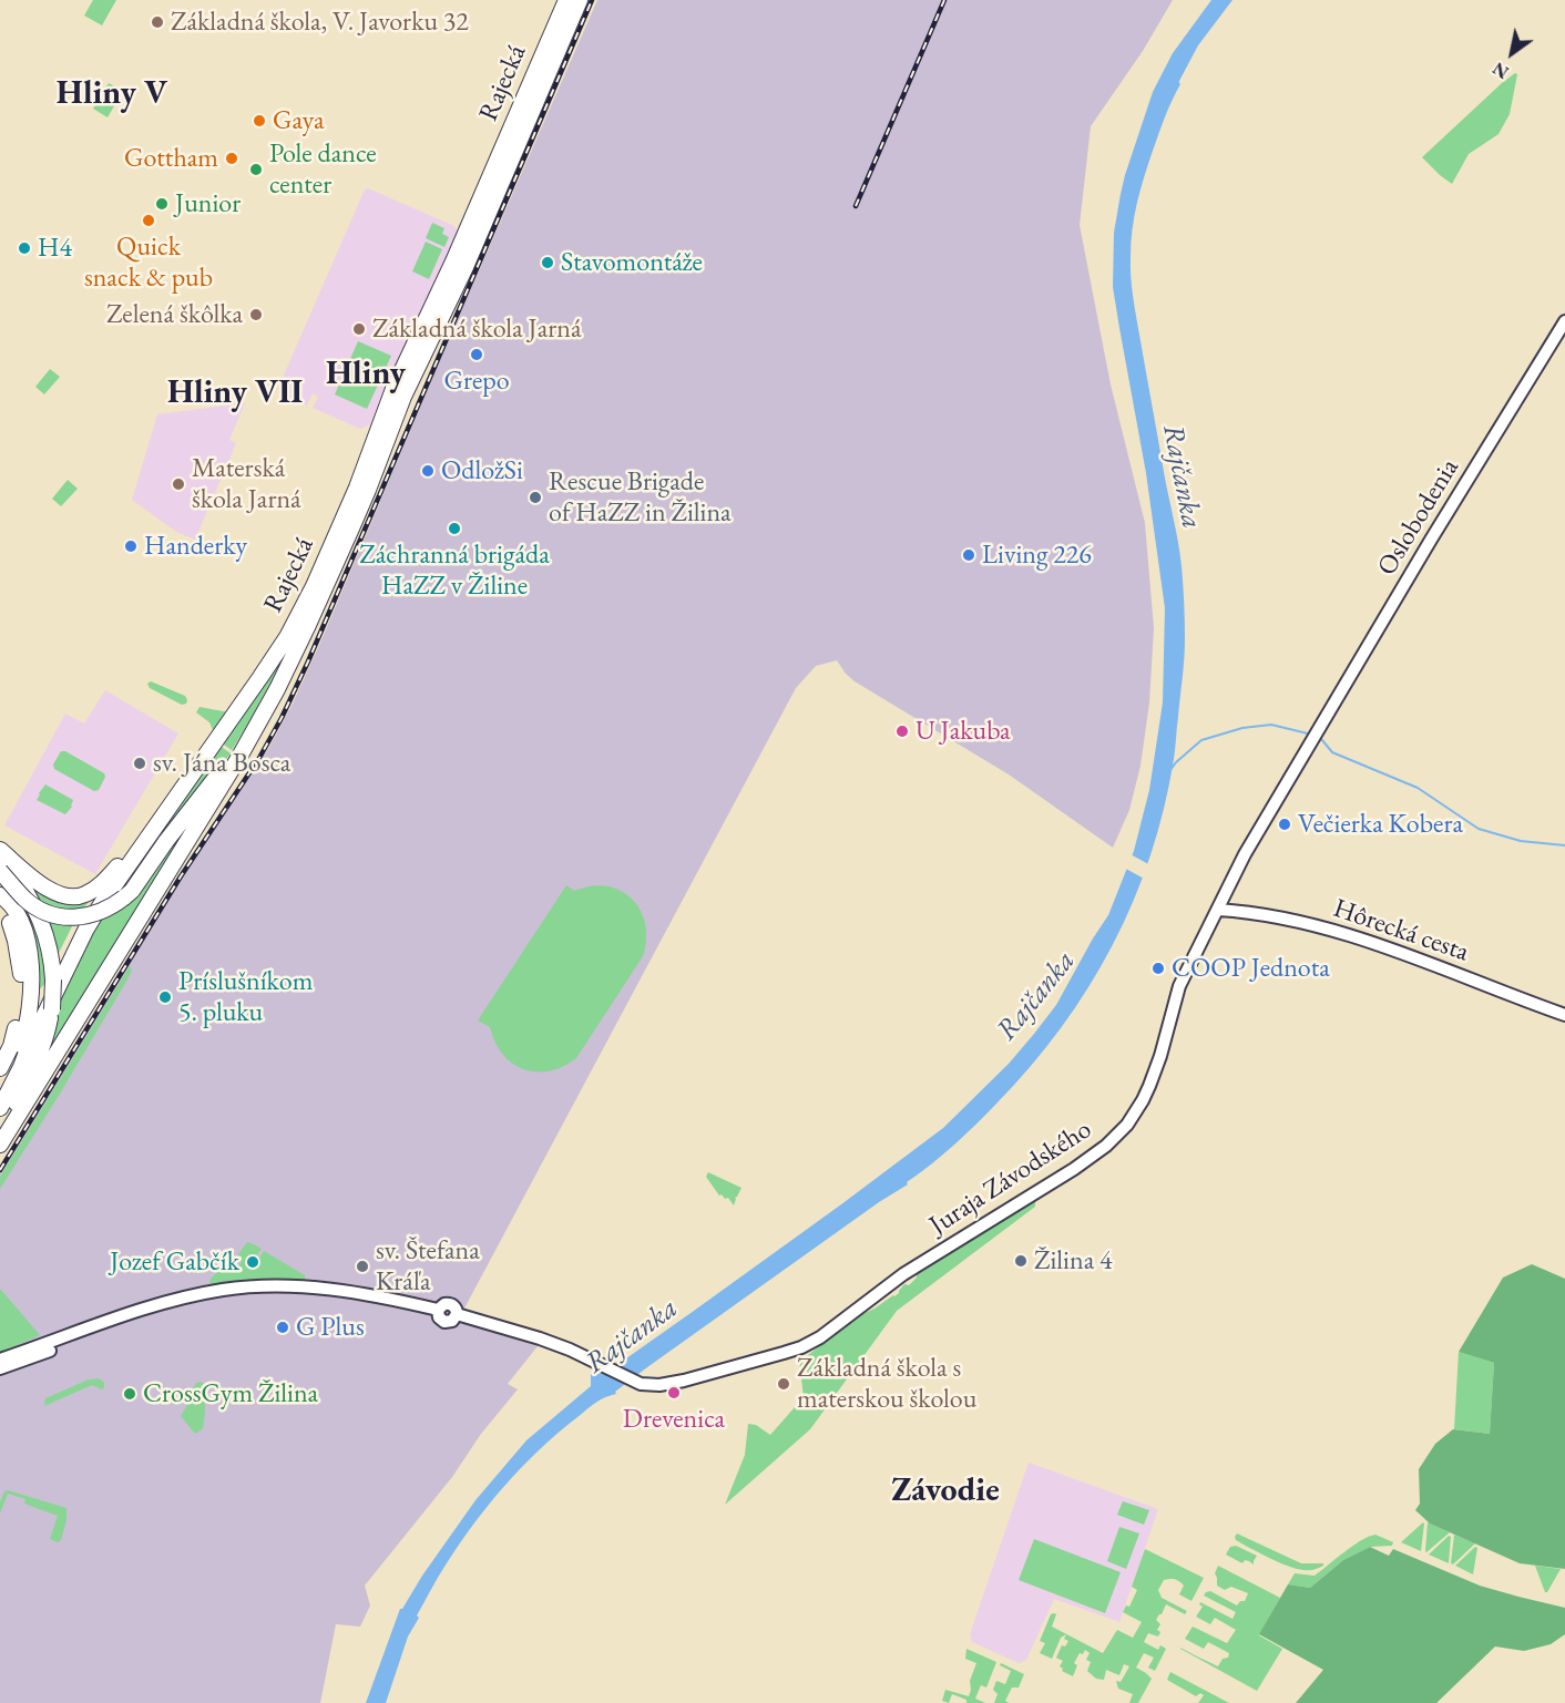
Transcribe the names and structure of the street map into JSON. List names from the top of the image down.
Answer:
{
  "streets": {
    "main road": ["Rajecká"],
    "street": ["Oslobodenia", "Hôrecká cesta", "Juraja Závodského"]
  },
  "crossings": [
    ["Oslobodenia", "Juraja Závodského"],
    ["Hôrecká cesta", "Juraja Závodského"]
  ],
  "districts": [
    "Hliny V",
    "Hliny",
    "Hliny VII",
    "Závodie"
  ],
  "water": ["Rajčanka"],
  "places": [
    "Základná škola, V. Javorku 32",
    "Gaya",
    "Gottham",
    "Pole dance center",
    "Junior",
    "Quick snack & pub",
    "H4",
    "Stavomontáže",
    "Zelená škôlka",
    "Základná škola Jarná",
    "Grepo",
    "OdložSi",
    "Materská škola Jarná",
    "Rescue Brigade of HaZZ in Žilina",
    "Záchranná brigáda HaZZ v Žiline",
    "Handerky",
    "Living 226",
    "U Jakuba",
    "sv. Jána Bosca",
    "Večierka Kobera",
    "COOP Jednota",
    "Príslušníkom 5. pluku",
    "Žilina 4",
    "Jozef Gabčík",
    "sv. Štefana Kráľa",
    "G Plus",
    "Základná škola s materskou školou",
    "Drevenica",
    "CrossGym Žilina"
  ],
  "north": "bottom left"
}
